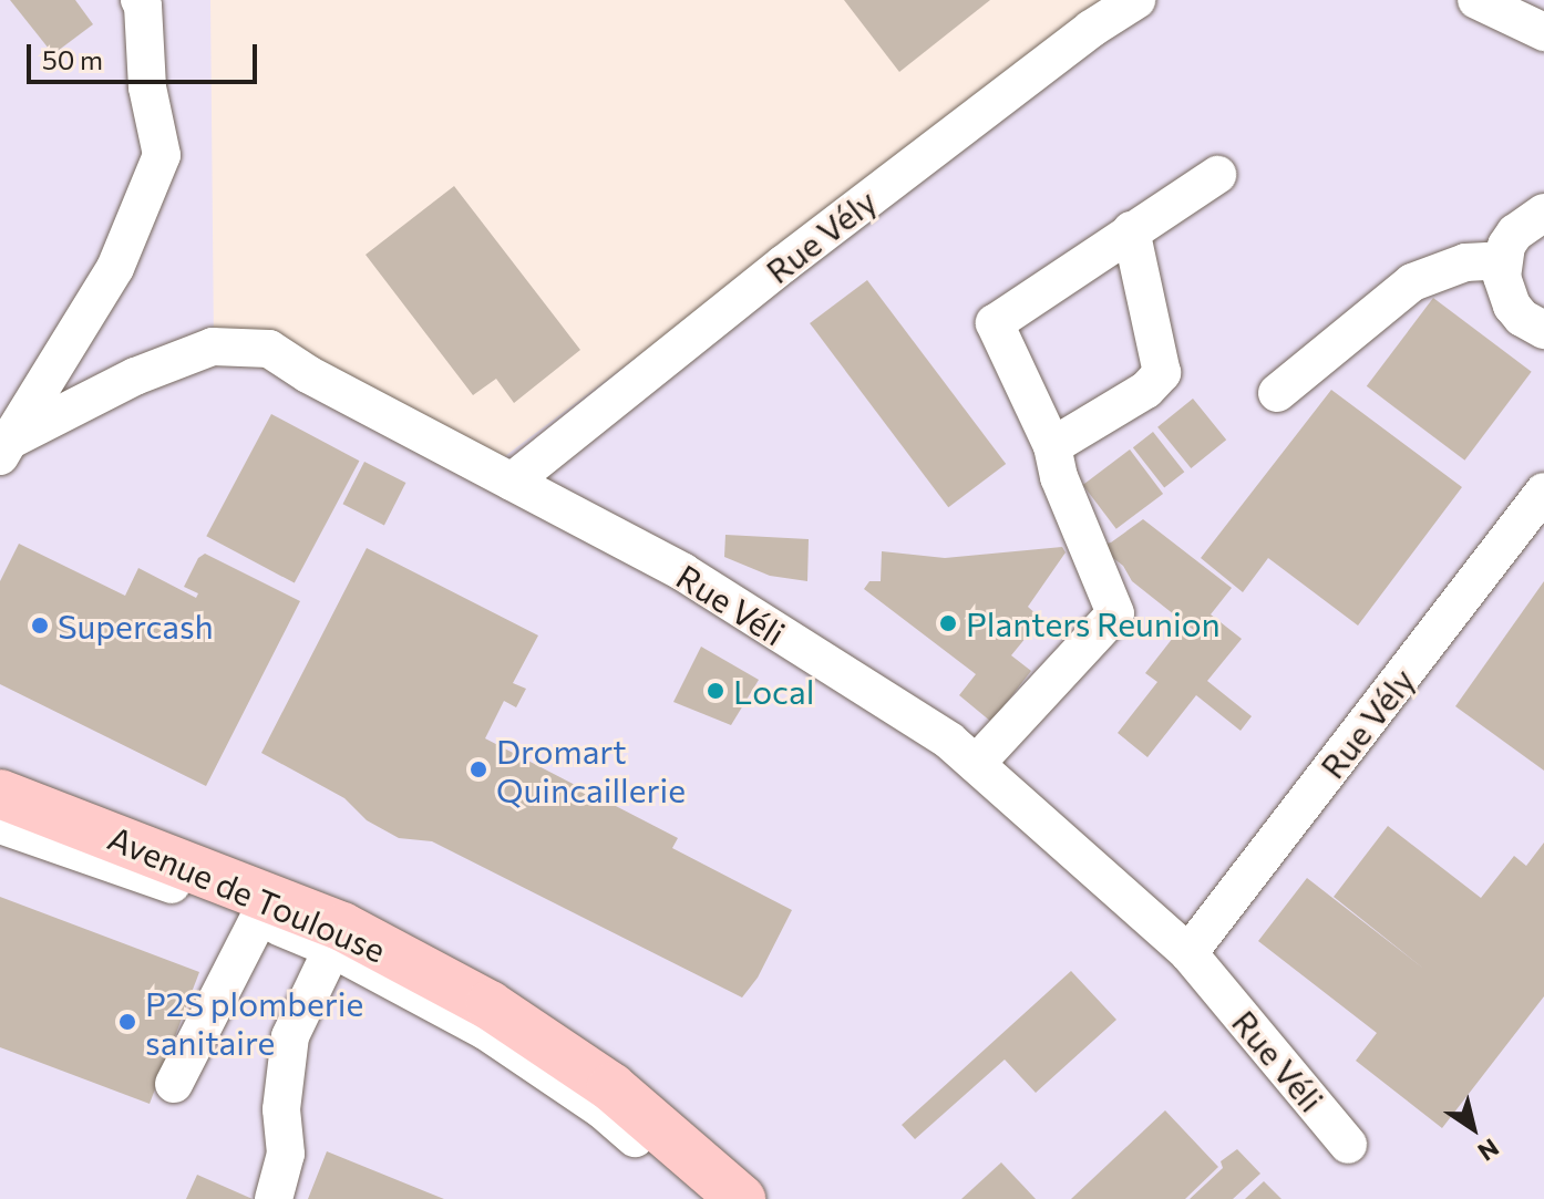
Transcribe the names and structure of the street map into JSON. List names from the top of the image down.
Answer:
{
  "streets": {
    "main road": ["Avenue de Toulouse"],
    "street": ["Rue Vély", "Rue Véli"]
  },
  "crossings": [
    ["Rue Vély", "Rue Véli"]
  ],
  "places": [
    "Planters Reunion",
    "Supercash",
    "Local",
    "Dromart Quincaillerie",
    "P2S plomberie sanitaire"
  ],
  "scale_bar": "50 m",
  "north": "bottom right"
}
